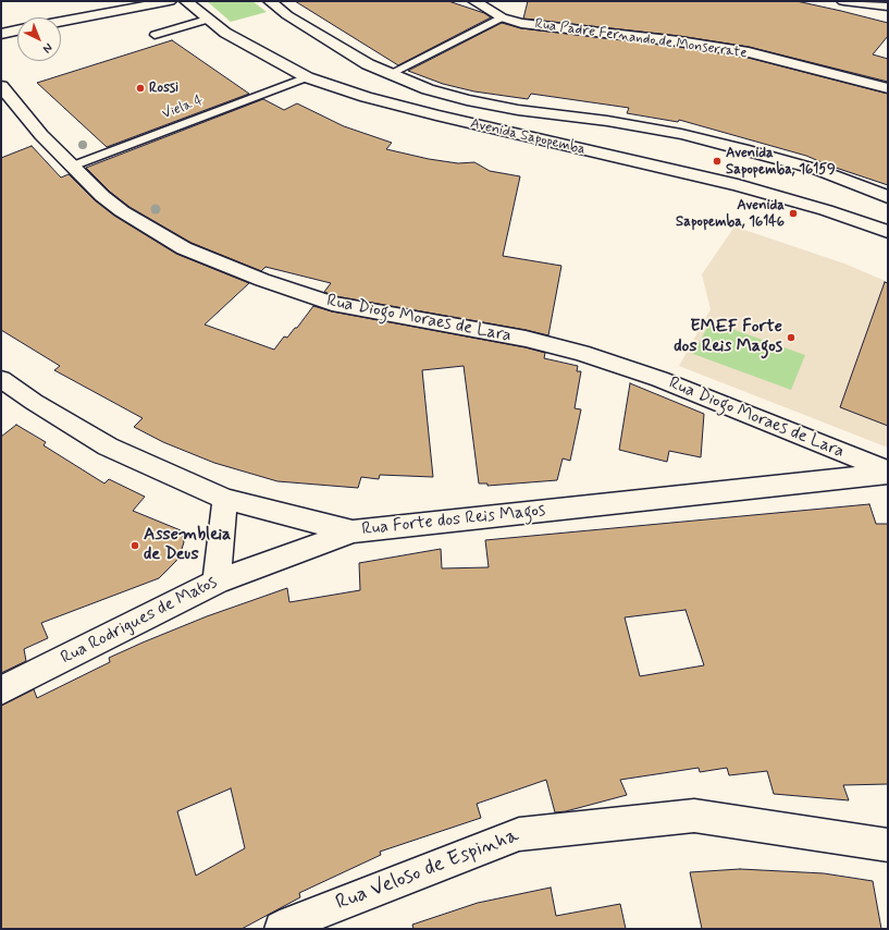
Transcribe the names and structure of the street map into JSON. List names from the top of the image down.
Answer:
{
  "streets": {
    "street": [
      "Rua Padre Fernando de Monserrate",
      "Avenida Sapopemba",
      "Rua Diogo Moraes de Lara",
      "Rua Forte dos Reis Magos",
      "Rua Rodrigues de Matos",
      "Rua Veloso de Espinha"
    ],
    "lane": ["Viela 4"]
  },
  "crossings": [
    ["Viela 4", "Avenida Sapopemba"],
    ["Viela 4", "Rua Diogo Moraes de Lara"],
    ["Rua Forte dos Reis Magos", "Rua Rodrigues de Matos"]
  ],
  "places": [
    "Rossi",
    "Avenida Sapopemba, 16159",
    "Avenida Sapopemba, 16146",
    "EMEF Forte dos Reis Magos",
    "Assembleia de Deus"
  ],
  "north": "bottom right"
}
